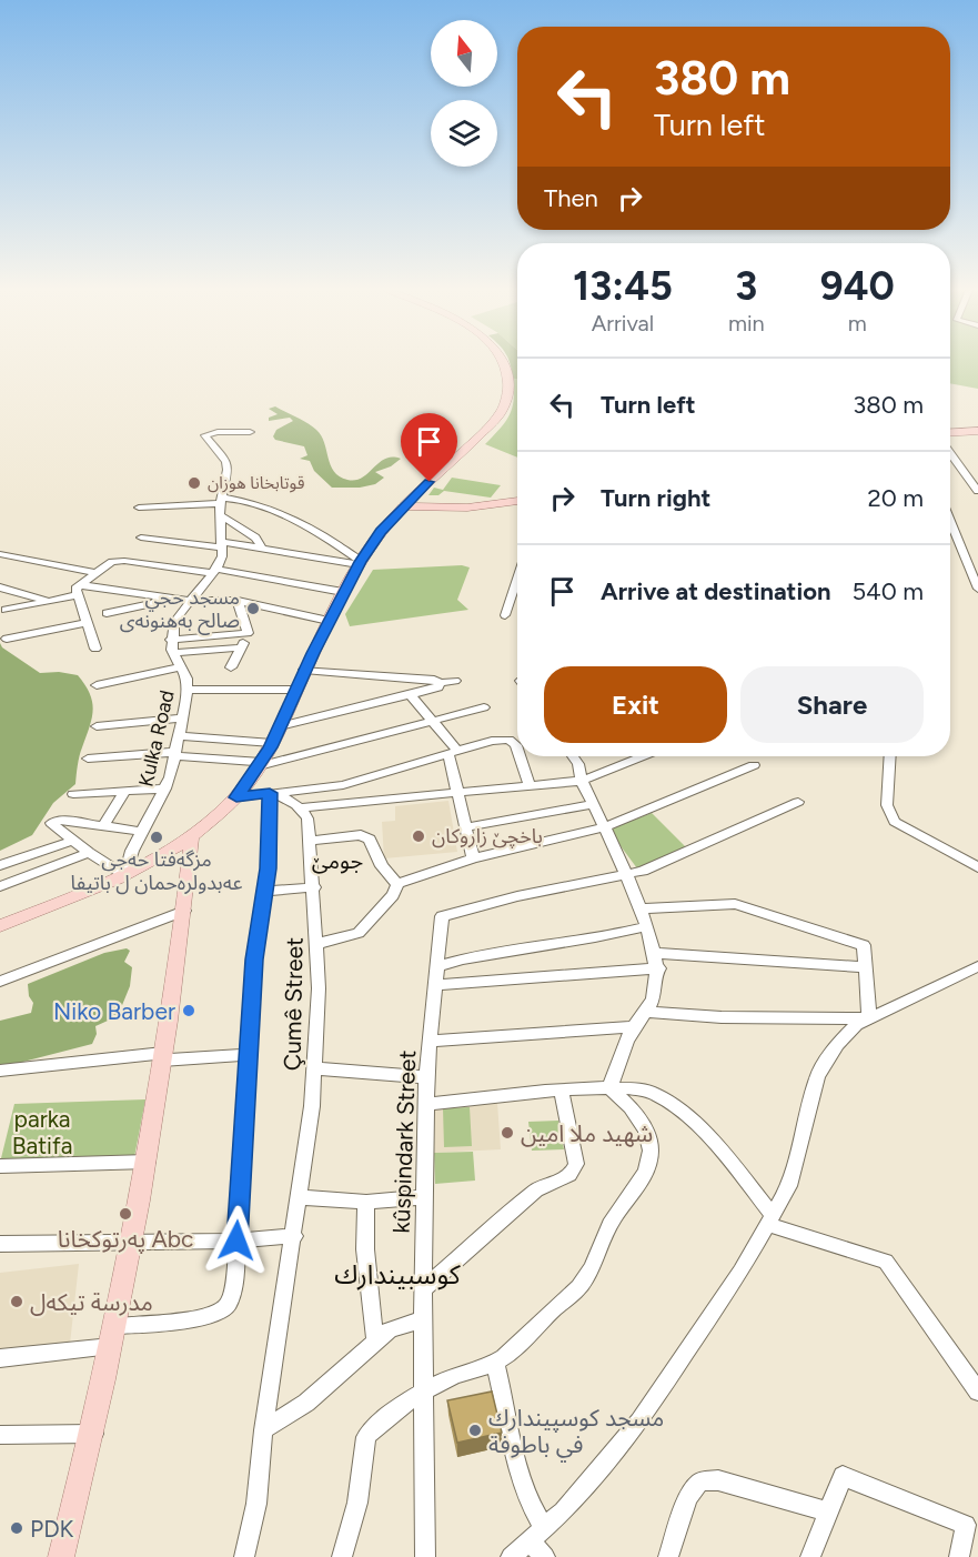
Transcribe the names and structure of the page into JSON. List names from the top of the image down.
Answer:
{
  "streets": {
    "street": ["Kulka Road", "Çumê Street", "kûspindark Street"]
  },
  "districts": ["جومێ", "كوسبيندارك"],
  "parks": ["parka Batifa"],
  "places": [
    "قوتابخانا هوزان",
    "مسجد حجي صالح بەھنونەی",
    "باخچێ زاروکان",
    "مزگەفتا حەجی عەبدولرەحمان ل باتیفا",
    "Niko Barber",
    "شهيد ملا امين",
    "په‌رتوكخانا Abc",
    "مدرسة تيكه‌ل",
    "مسجد كوسپيندارك في باطوفة",
    "PDK"
  ],
  "north": "top",
  "page": {
    "turn": ["380 m", "Turn left"],
    "then": "Then",
    "eta": [
      "13:45",
      "Arrival",
      "3",
      "min",
      "940",
      "m"
    ],
    "list": [
      {
        "name": "Turn left",
        "value": "380 m"
      },
      {
        "name": "Turn right",
        "value": "20 m"
      },
      {
        "name": "Arrive at destination",
        "value": "540 m"
      }
    ],
    "buttons": ["Exit", "Share"]
  }
}
